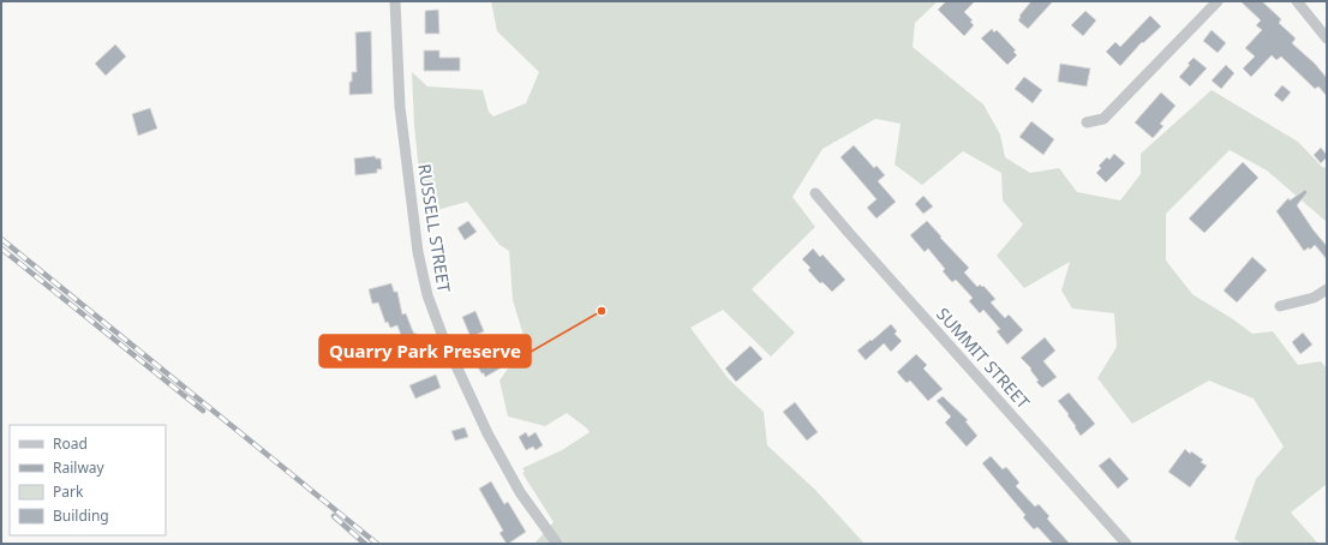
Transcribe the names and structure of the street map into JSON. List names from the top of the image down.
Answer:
{
  "streets": {
    "street": ["RUSSELL STREET", "SUMMIT STREET"]
  },
  "places": ["Quarry Park Preserve"],
  "legend": [
    "Road",
    "Railway",
    "Park",
    "Building"
  ]
}
